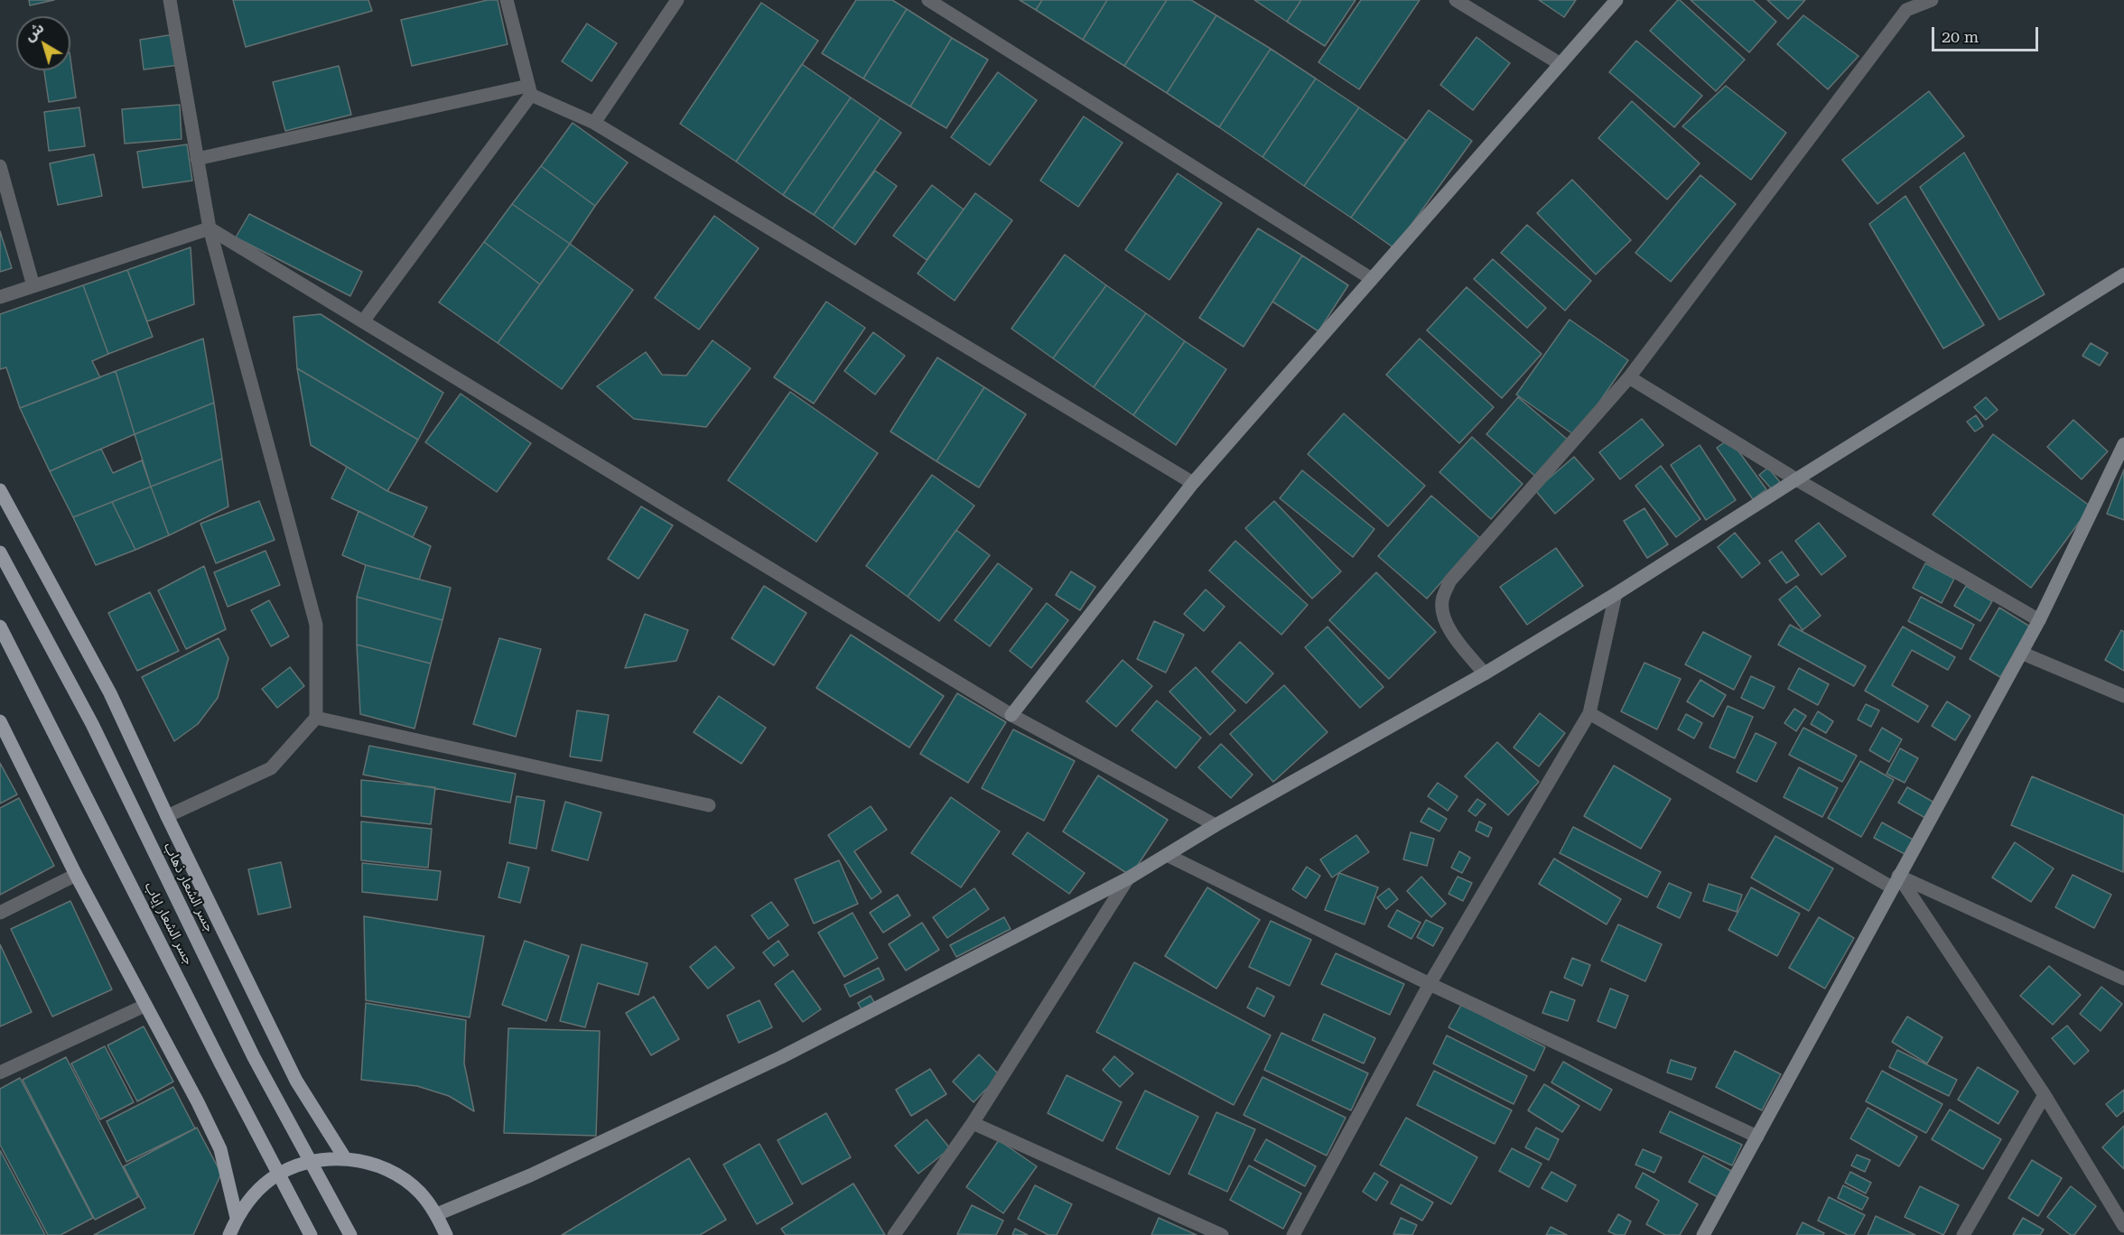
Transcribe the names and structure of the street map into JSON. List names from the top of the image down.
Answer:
{
  "streets": {
    "main road": ["جسر الشعار ذهاب", "جسر الشعار إياب"]
  },
  "scale_bar": "20 m",
  "north": "top left"
}
